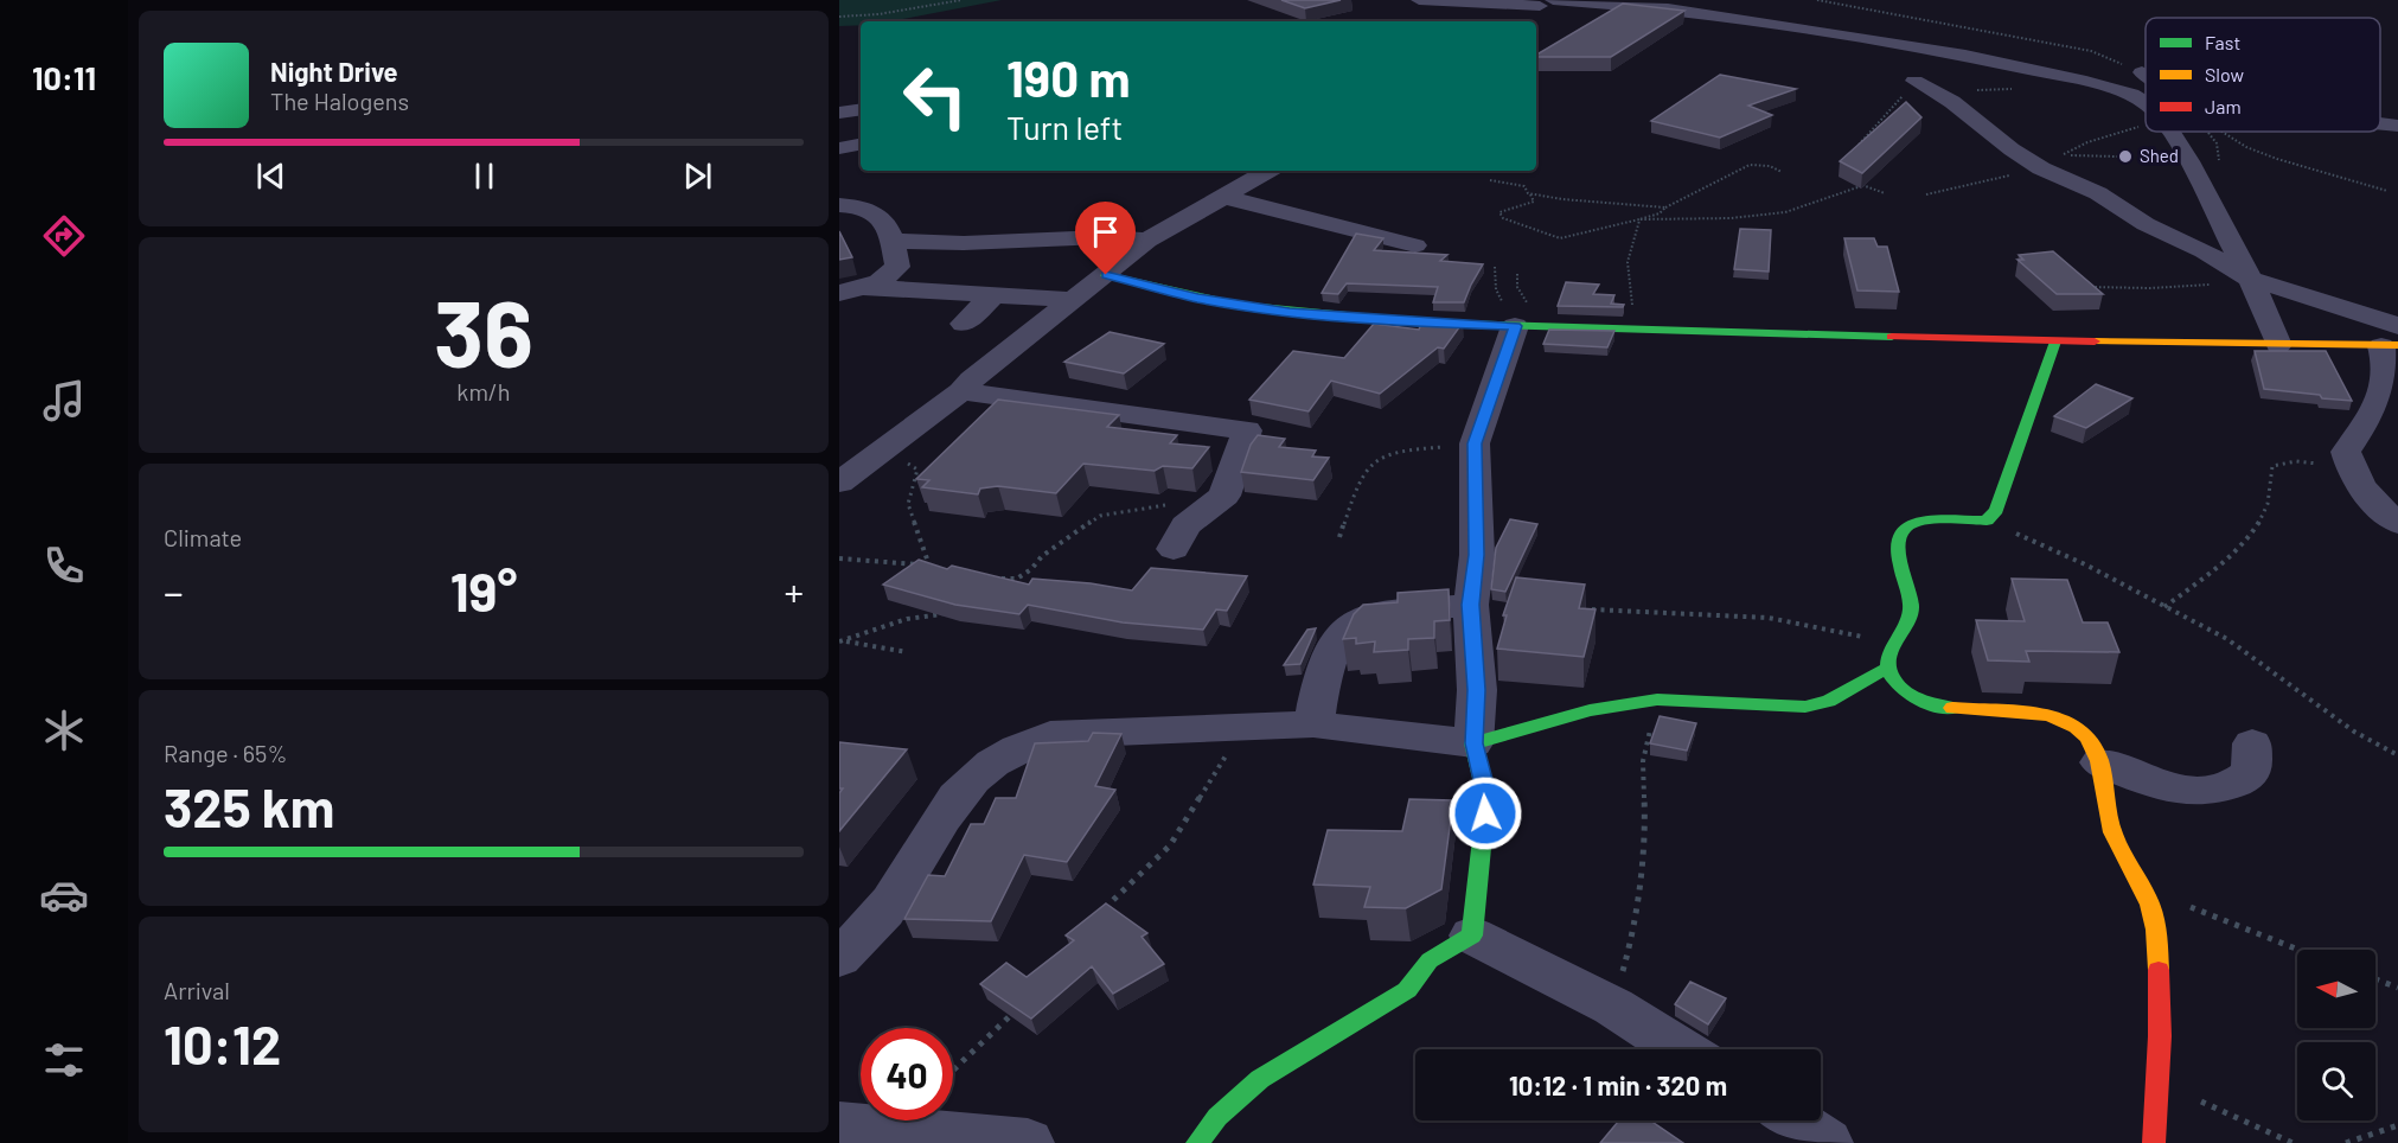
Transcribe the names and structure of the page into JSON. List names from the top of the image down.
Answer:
{
  "places": ["Shed"],
  "legend": ["Fast", "Slow", "Jam"],
  "north": "left",
  "page": {
    "tabs": "10:11",
    "turn": ["190 m", "Turn left"],
    "song": ["Night Drive", "The Halogens"],
    "tile": [
      ["36", "km/h"],
      "Climate",
      ["Range · 65%", "325 km"],
      ["Arrival", "10:12"]
    ],
    "heat": ["−", "19°", "+"],
    "limit": "40",
    "trip": "10:12 · 1 min · 320 m"
  }
}
